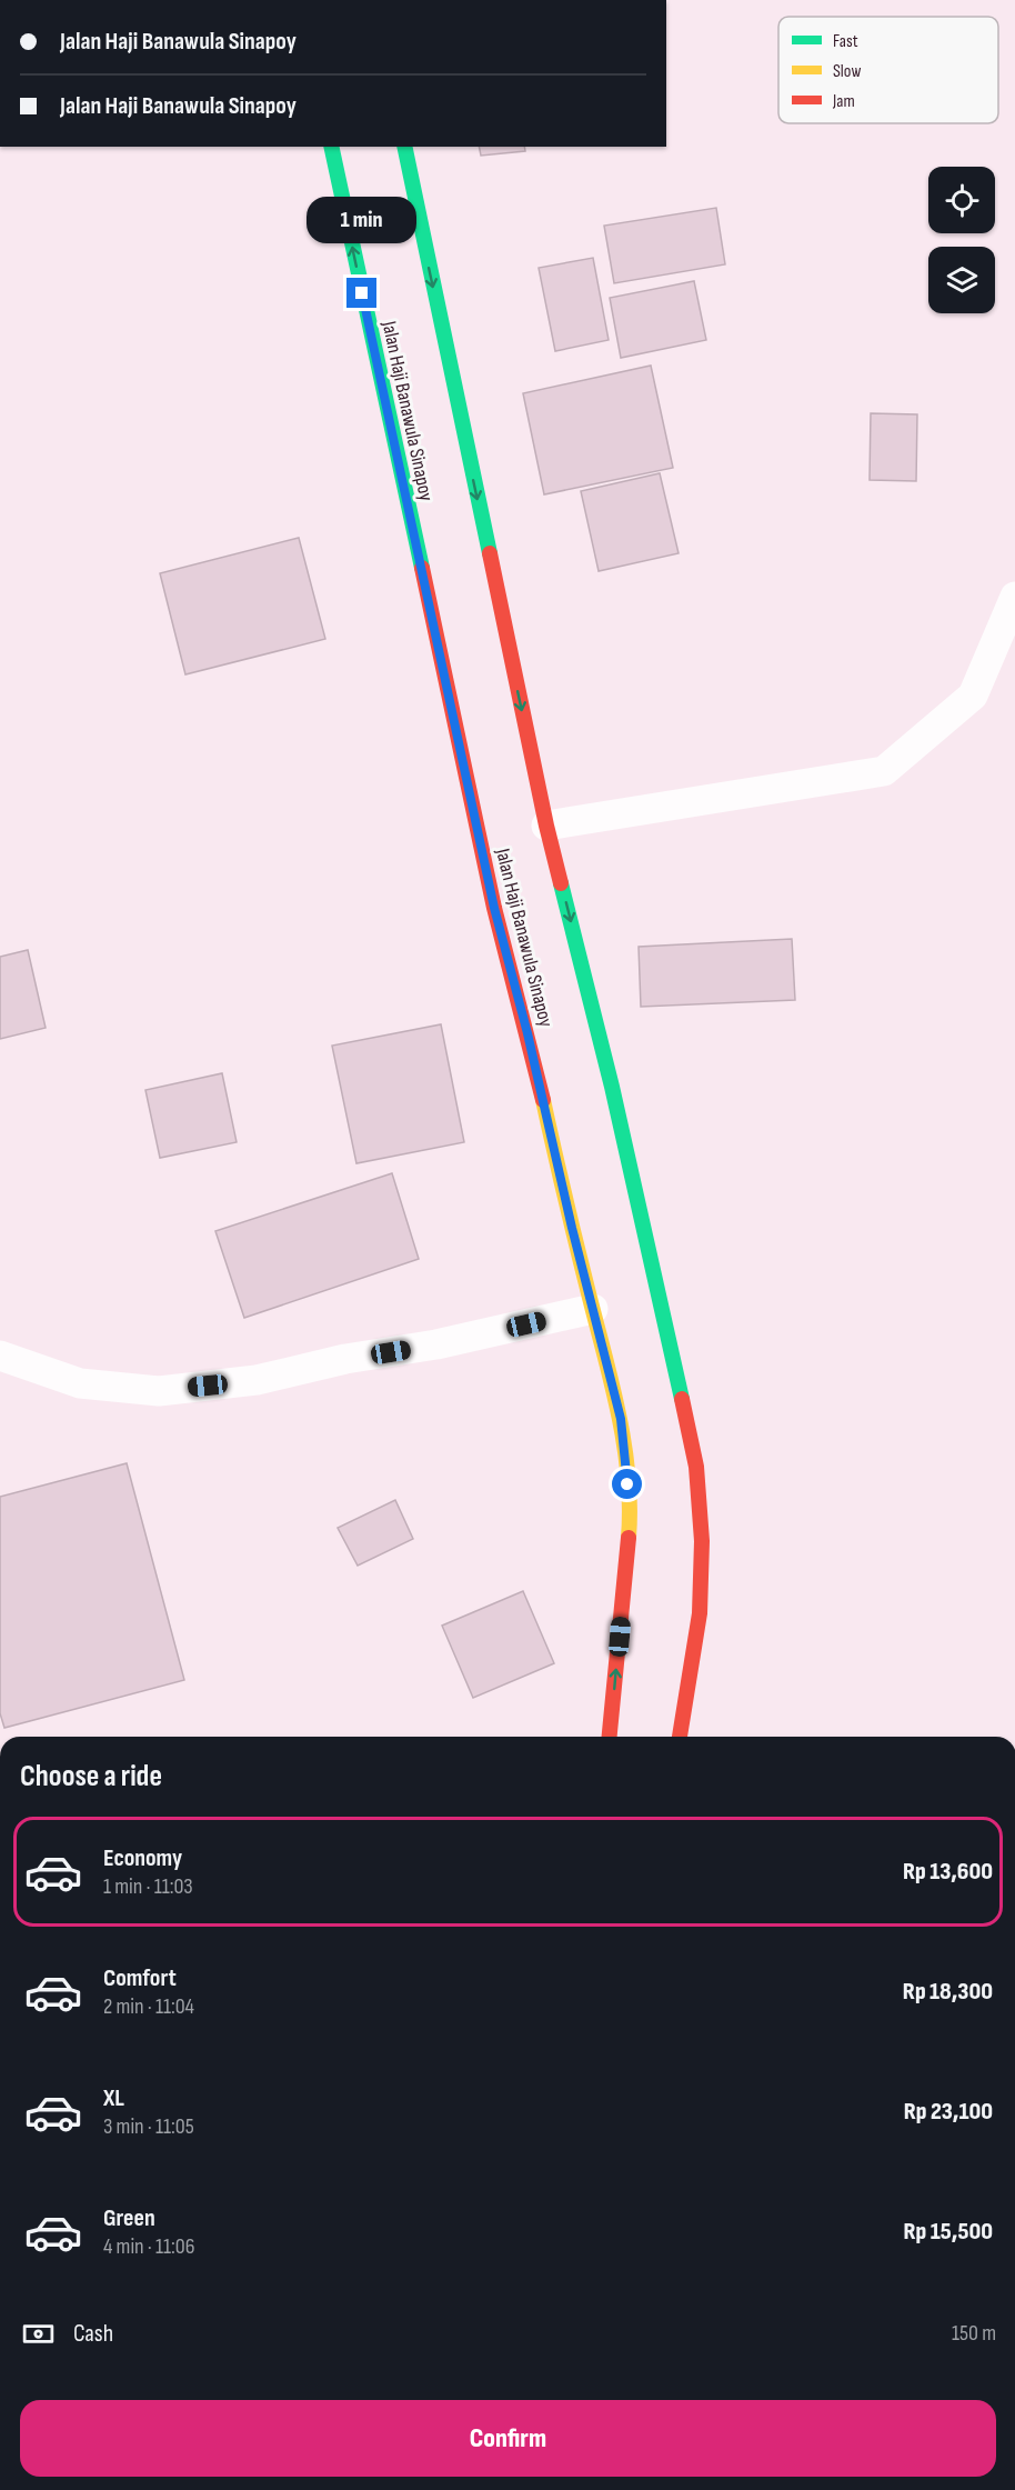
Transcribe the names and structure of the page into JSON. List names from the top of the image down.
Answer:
{
  "streets": {
    "highway": ["Jalan Haji Banawula Sinapoy"]
  },
  "legend": ["Fast", "Slow", "Jam"],
  "page": {
    "banner": ["Jalan Haji Banawula Sinapoy", "Jalan Haji Banawula Sinapoy"],
    "bubble": "1 min",
    "heading": "Choose a ride",
    "list": [
      {
        "name": "Economy",
        "note": "1 min · 11:03",
        "value": "Rp 13,600"
      },
      {
        "name": "Comfort",
        "note": "2 min · 11:04",
        "value": "Rp 18,300"
      },
      {
        "name": "XL",
        "note": "3 min · 11:05",
        "value": "Rp 23,100"
      },
      {
        "name": "Green",
        "note": "4 min · 11:06",
        "value": "Rp 15,500"
      }
    ],
    "pay": ["Cash", "150 m"],
    "buttons": "Confirm"
  }
}
